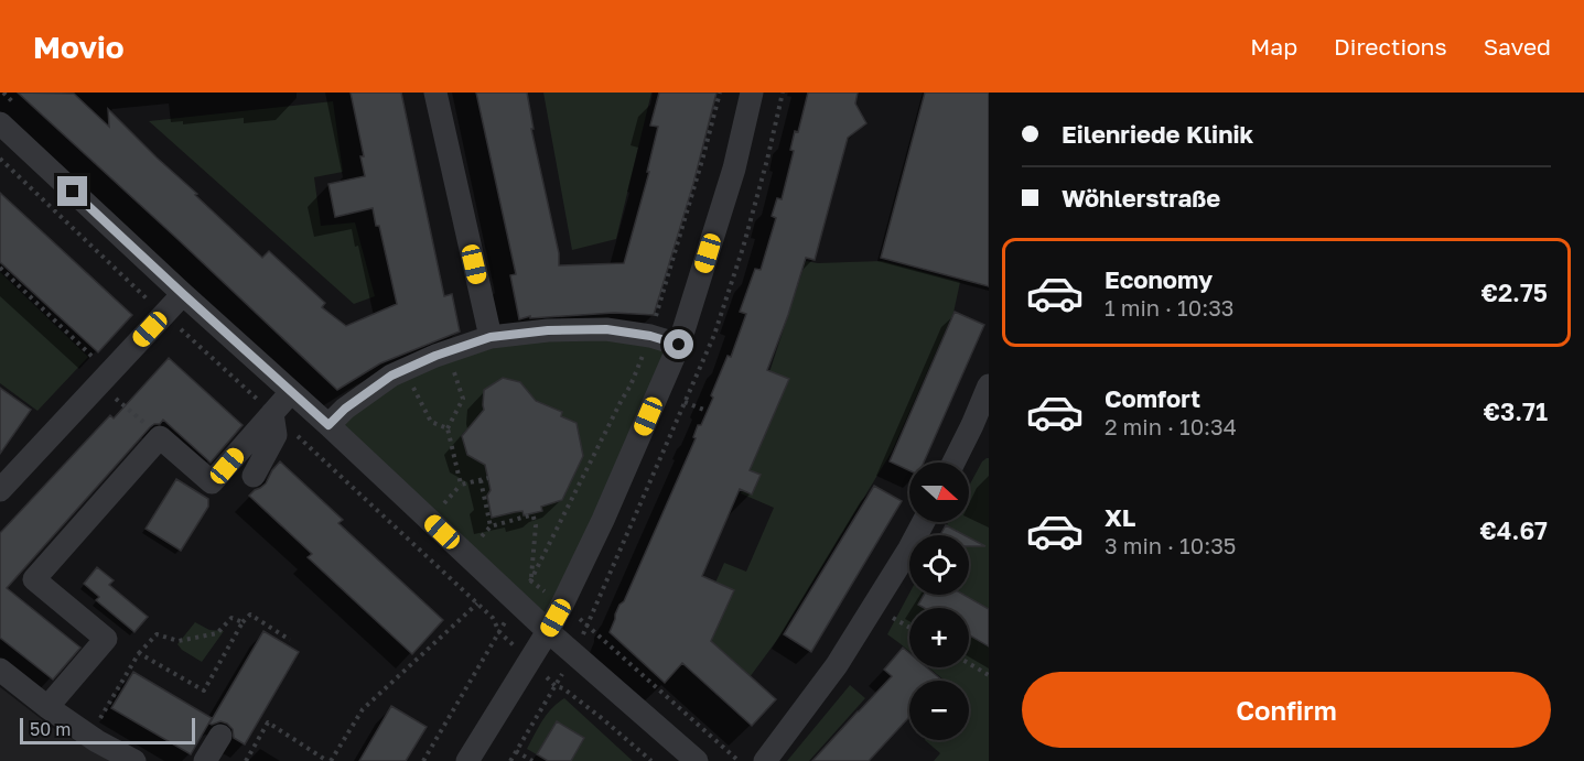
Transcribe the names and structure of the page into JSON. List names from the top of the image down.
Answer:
{
  "scale_bar": "50 m",
  "north": "right",
  "page": {
    "header": "Movio",
    "nav": ["Map", "Directions", "Saved"],
    "banner": ["Eilenriede Klinik", "Wöhlerstraße"],
    "list": [
      {
        "name": "Economy",
        "note": "1 min · 10:33",
        "value": "€2.75"
      },
      {
        "name": "Comfort",
        "note": "2 min · 10:34",
        "value": "€3.71"
      },
      {
        "name": "XL",
        "note": "3 min · 10:35",
        "value": "€4.67"
      }
    ],
    "map_buttons": ["+", "−"],
    "buttons": "Confirm",
    "scale": "50 m"
  }
}
